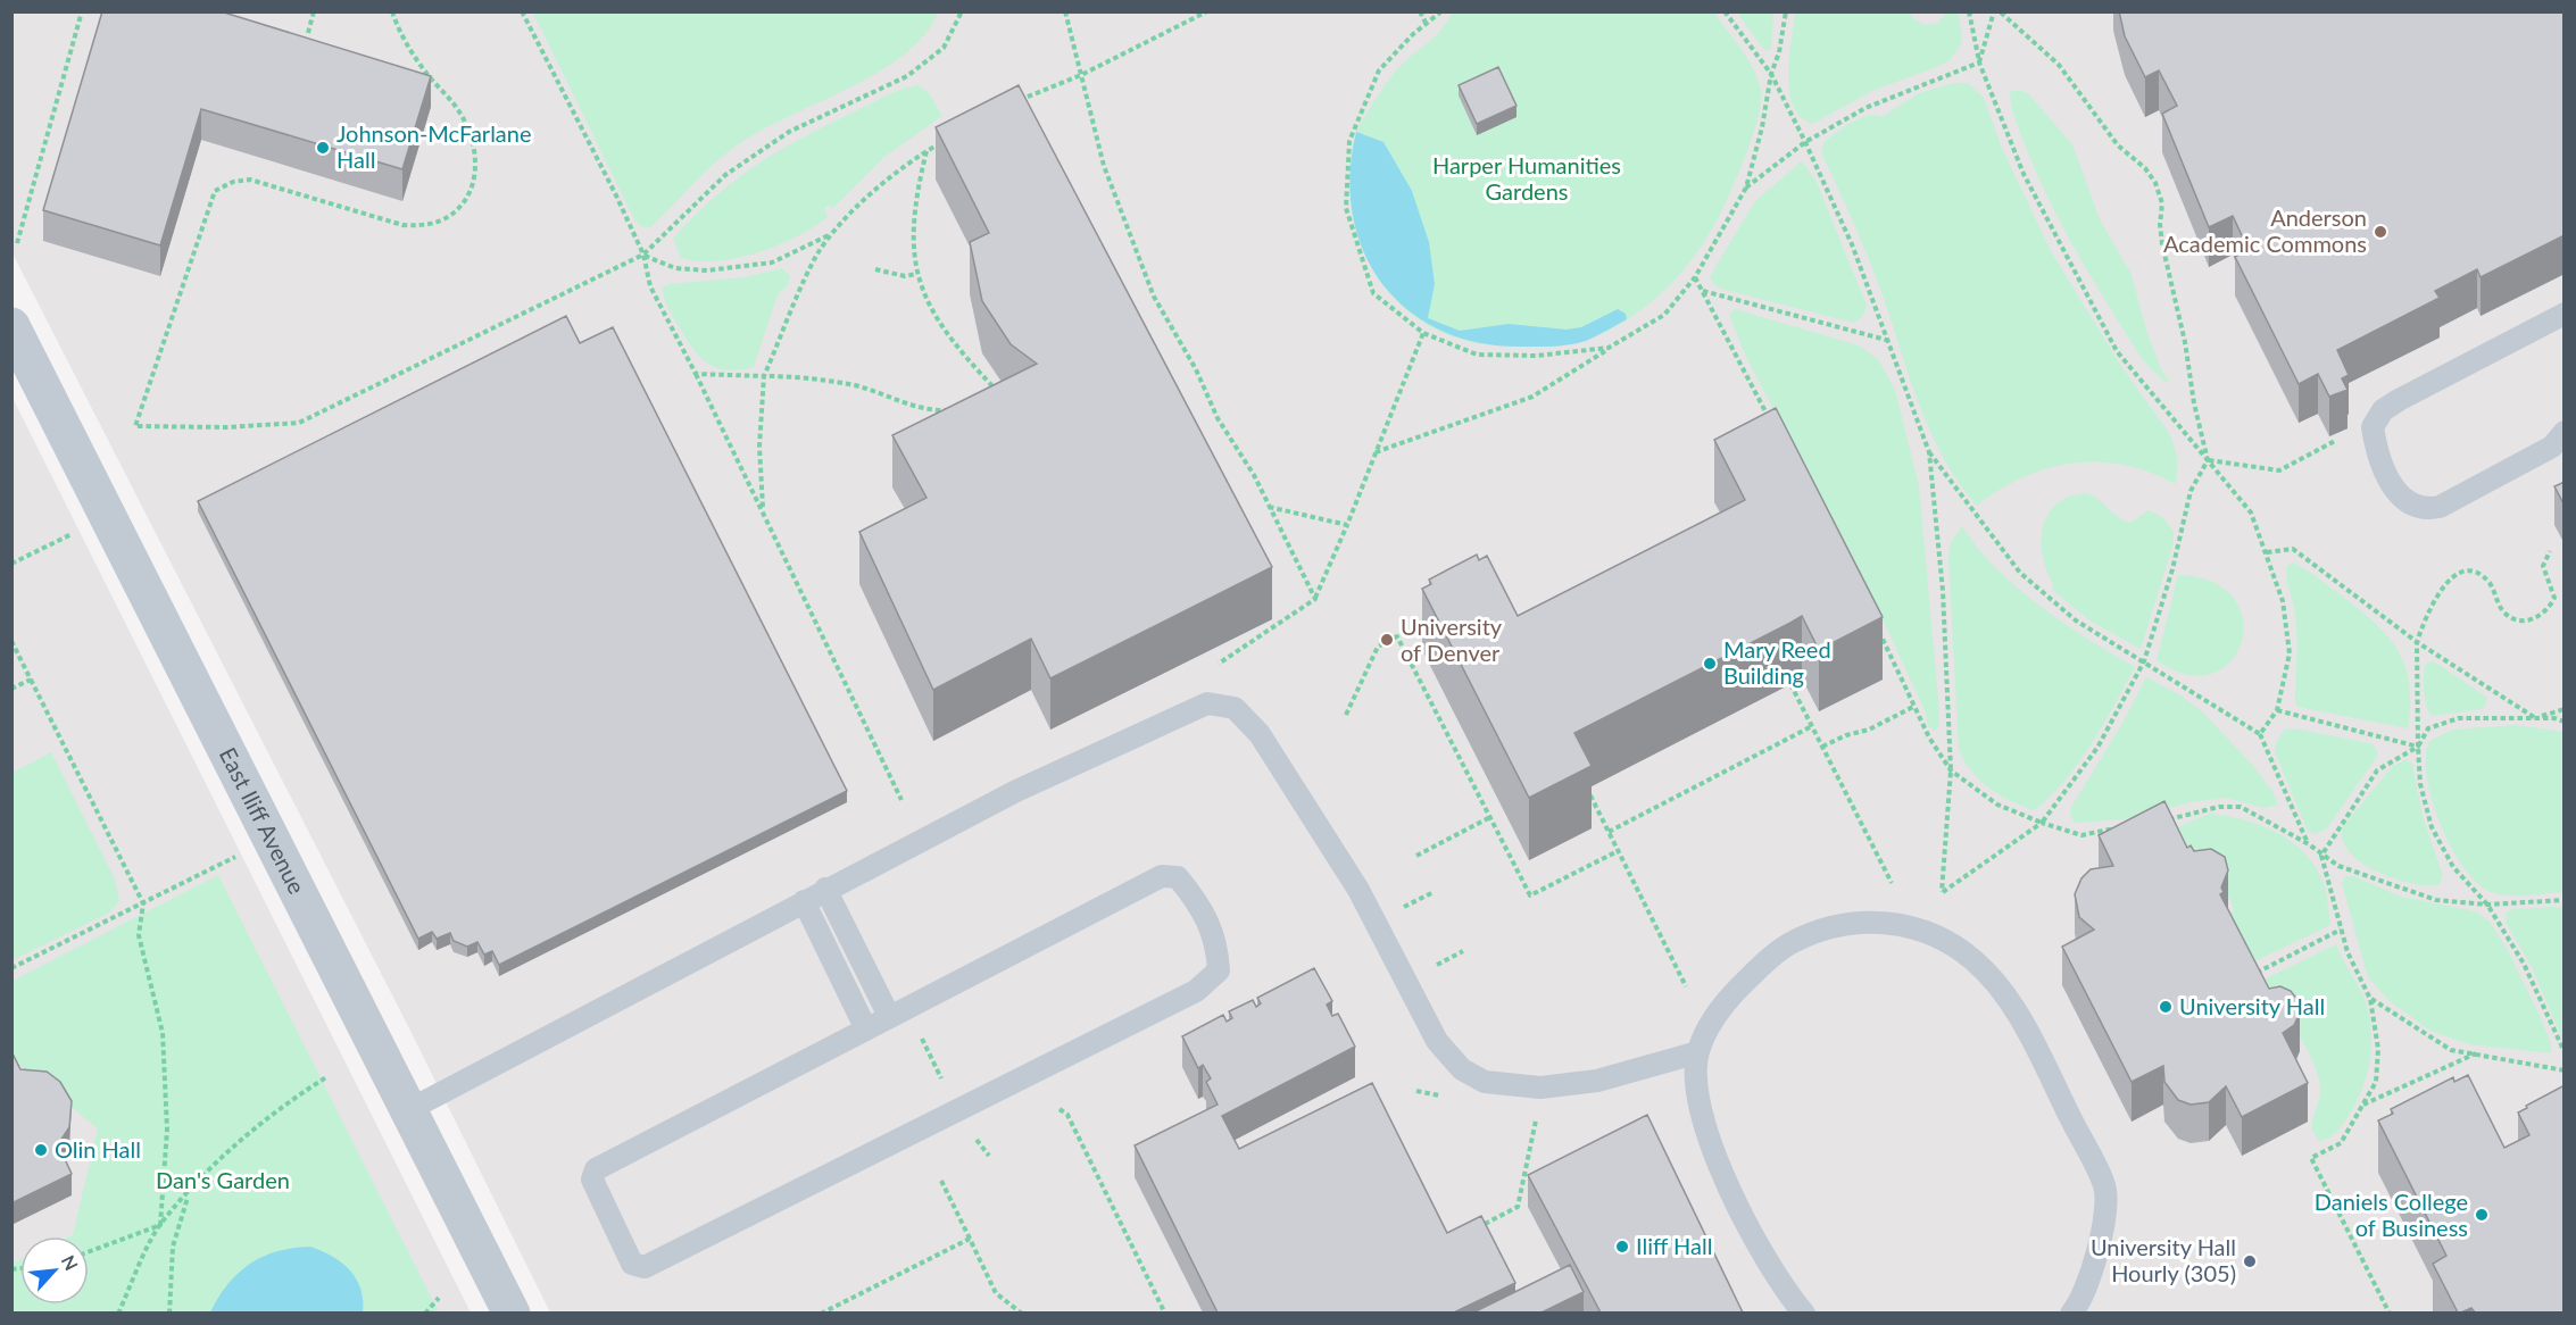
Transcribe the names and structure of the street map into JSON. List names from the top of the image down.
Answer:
{
  "streets": {
    "street": ["East Iliff Avenue"]
  },
  "parks": ["Harper Humanities Gardens", "Dan's Garden"],
  "places": [
    "Johnson-McFarlane Hall",
    "Anderson Academic Commons",
    "University of Denver",
    "Mary Reed Building",
    "University Hall",
    "Olin Hall",
    "Daniels College of Business",
    "Iliff Hall",
    "University Hall Hourly (305)"
  ],
  "north": "top right"
}
